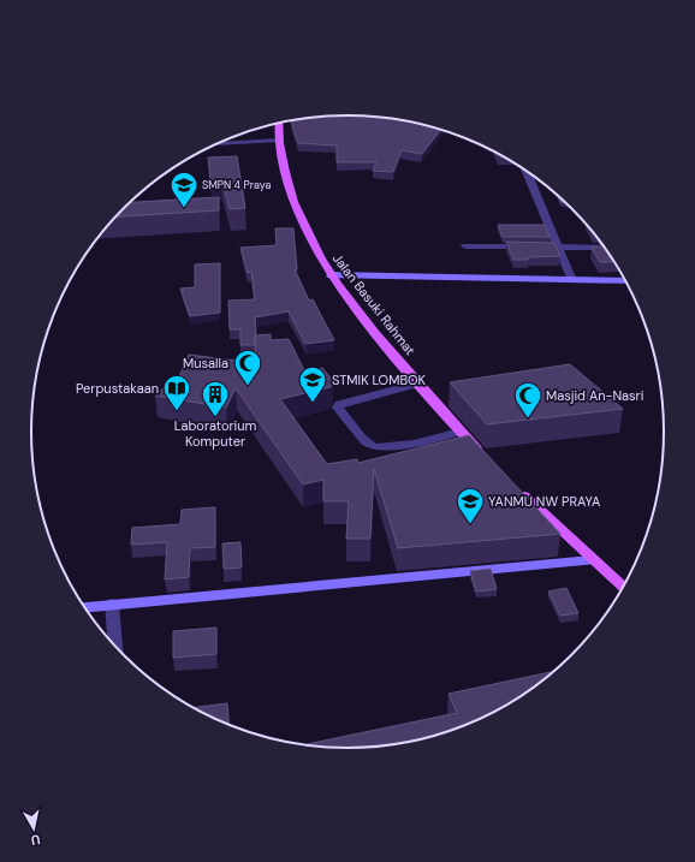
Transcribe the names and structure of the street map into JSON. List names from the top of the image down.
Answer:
{
  "streets": {
    "main road": ["Jalan Basuki Rahmat"]
  },
  "places": {
    "school or university": ["SMPN 4 Praya", "STMIK LOMBOK", "YANMU NW PRAYA"],
    "mosque": ["Musalla", "Masjid An-Nasri"],
    "library": ["Perpustakaan"],
    "building": ["Laboratorium Komputer"]
  },
  "north": "bottom"
}
